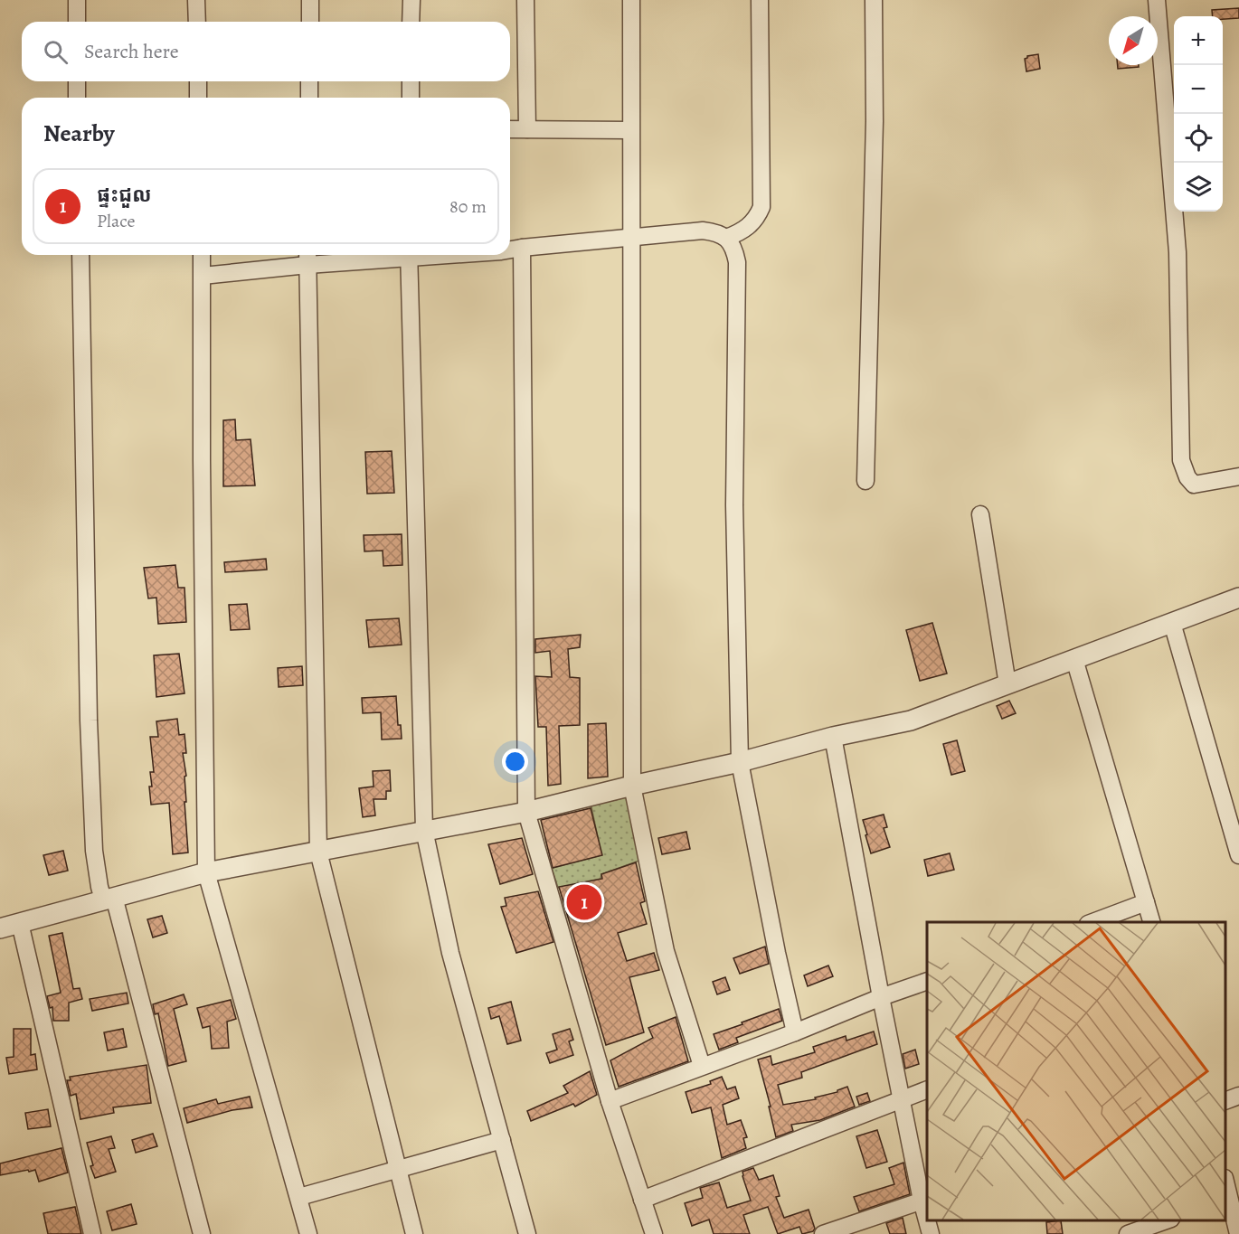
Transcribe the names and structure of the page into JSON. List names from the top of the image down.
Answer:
{
  "north": "bottom left",
  "page": {
    "map_buttons": ["+", "−"],
    "search": "Search here",
    "heading": "Nearby",
    "list": [
      {
        "mark": "1",
        "name": "ផ្ទះជួល",
        "note": "Place",
        "value": "80 m"
      }
    ],
    "pins": "1"
  }
}
